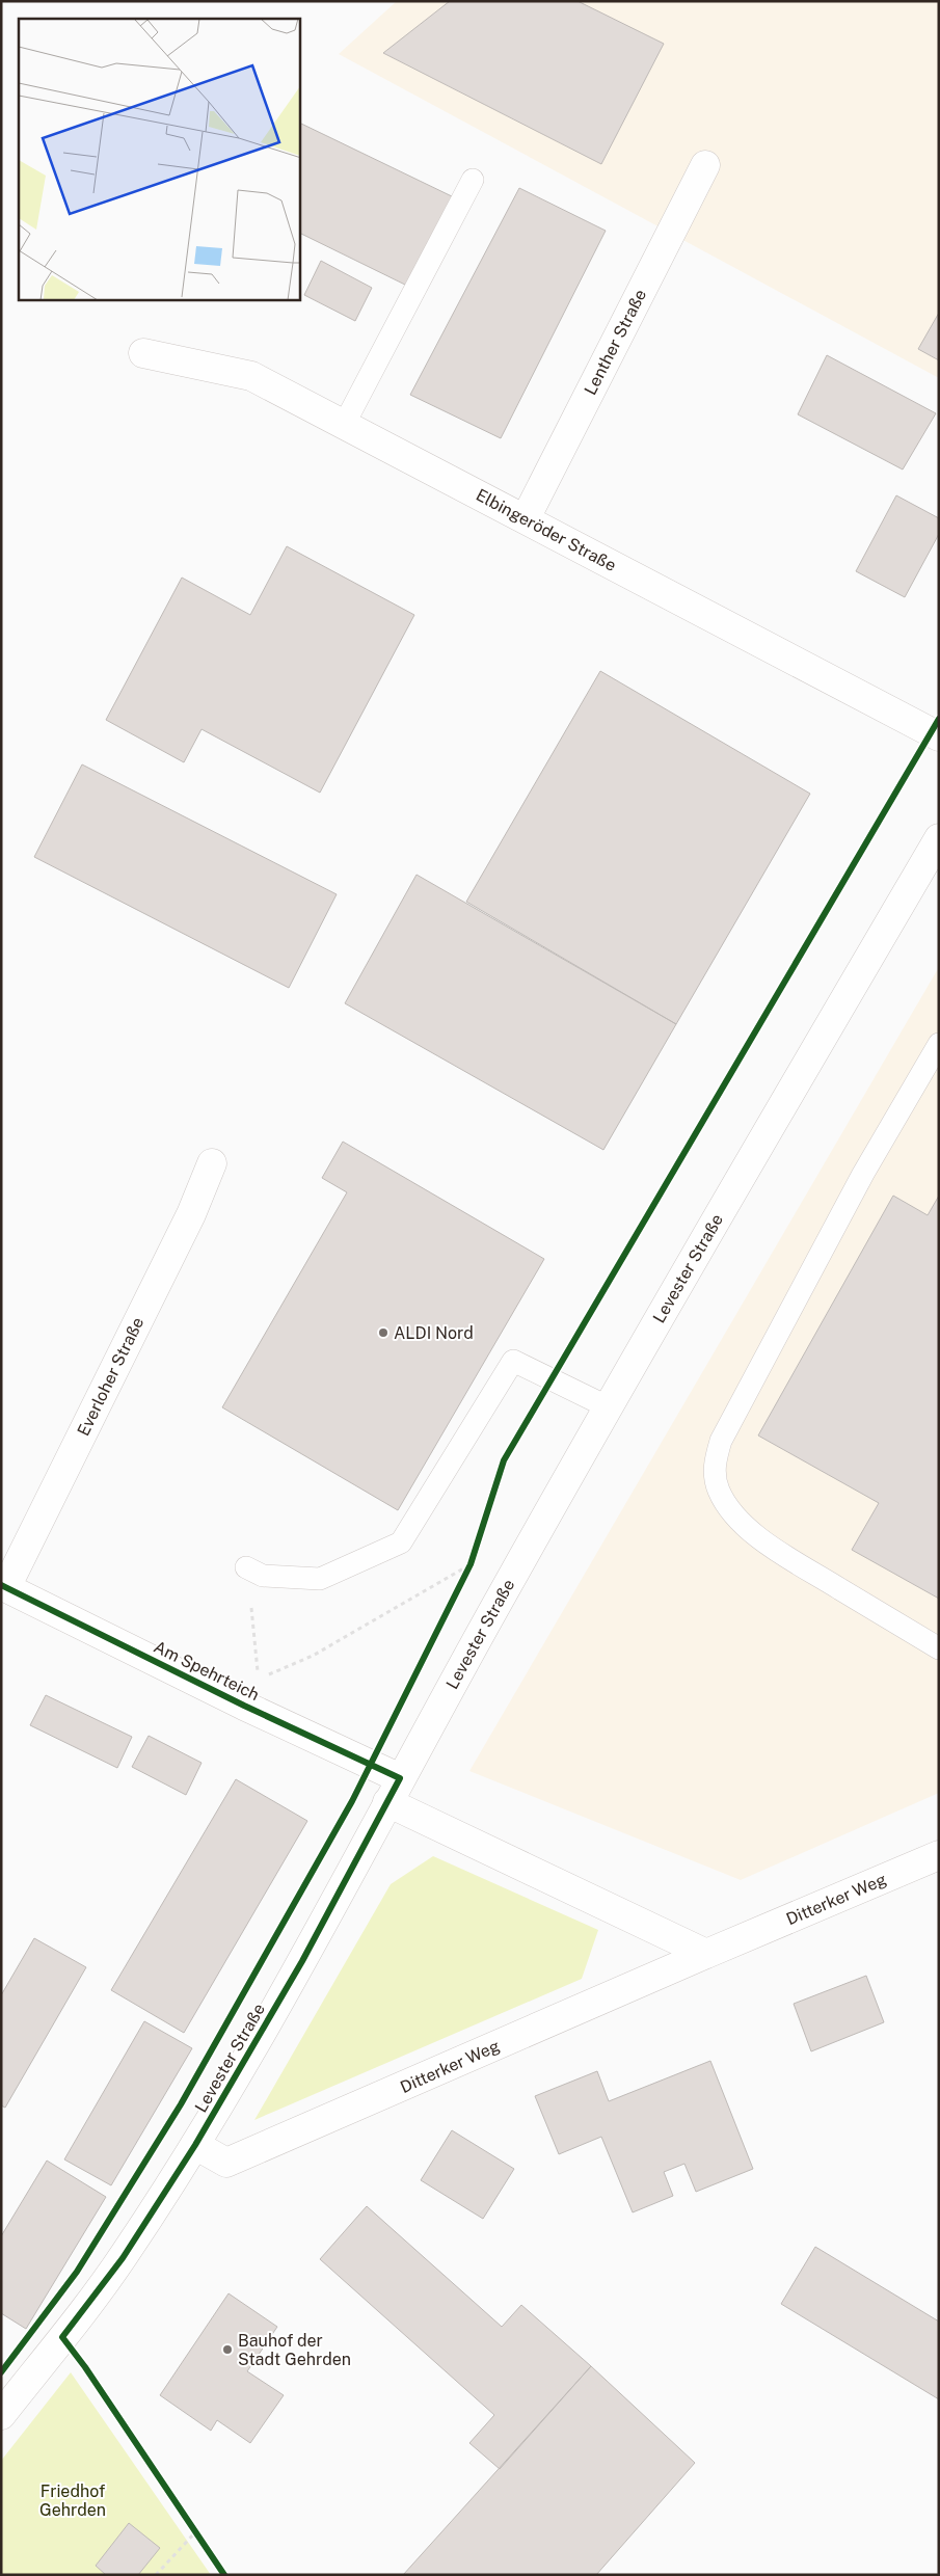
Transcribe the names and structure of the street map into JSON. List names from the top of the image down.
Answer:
{
  "streets": {
    "street": [
      "Lenther Straße",
      "Elbingeröder Straße",
      "Levester Straße",
      "Everloher Straße",
      "Am Spehrteich",
      "Ditterker Weg"
    ]
  },
  "crossings": [
    ["Lenther Straße", "Elbingeröder Straße"],
    ["Levester Straße", "Am Spehrteich"],
    ["Levester Straße", "Ditterker Weg"],
    ["Everloher Straße", "Am Spehrteich"]
  ],
  "parks": ["Friedhof Gehrden"],
  "places": ["ALDI Nord", "Bauhof der Stadt Gehrden"]
}
